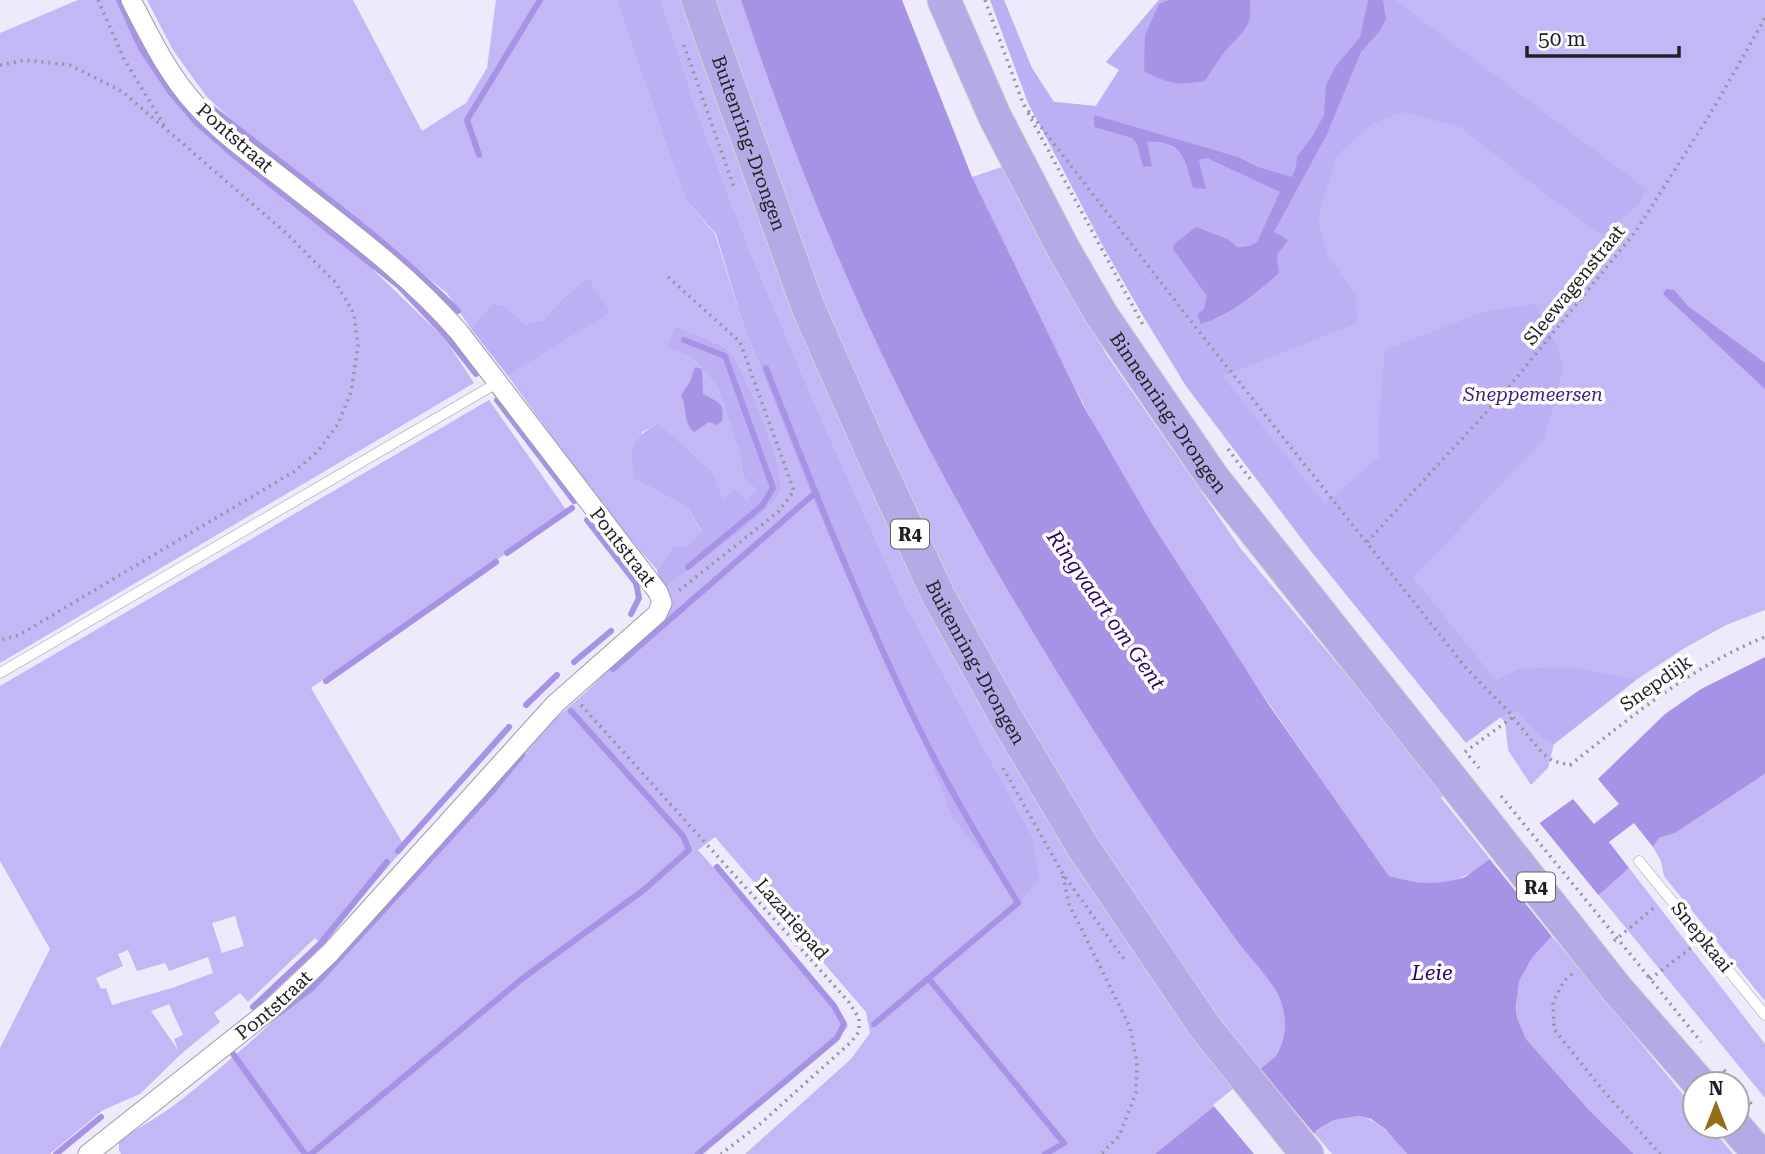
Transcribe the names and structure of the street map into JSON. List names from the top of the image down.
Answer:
{
  "streets": {
    "highway": ["Buitenring-Drongen", "Binnenring-Drongen", "R4"],
    "street": ["Pontstraat"],
    "lane": ["Snepkaai"],
    "path": ["Sleewagenstraat", "Snepdijk", "Lazariepad"]
  },
  "crossings": [
    ["Pontstraat", "Lazariepad"],
    ["Binnenring-Drongen", "R4"]
  ],
  "water": ["Ringvaart om Gent", "Leie"],
  "parks": ["Sneppemeersen"],
  "scale_bar": "50 m",
  "north": "top"
}
